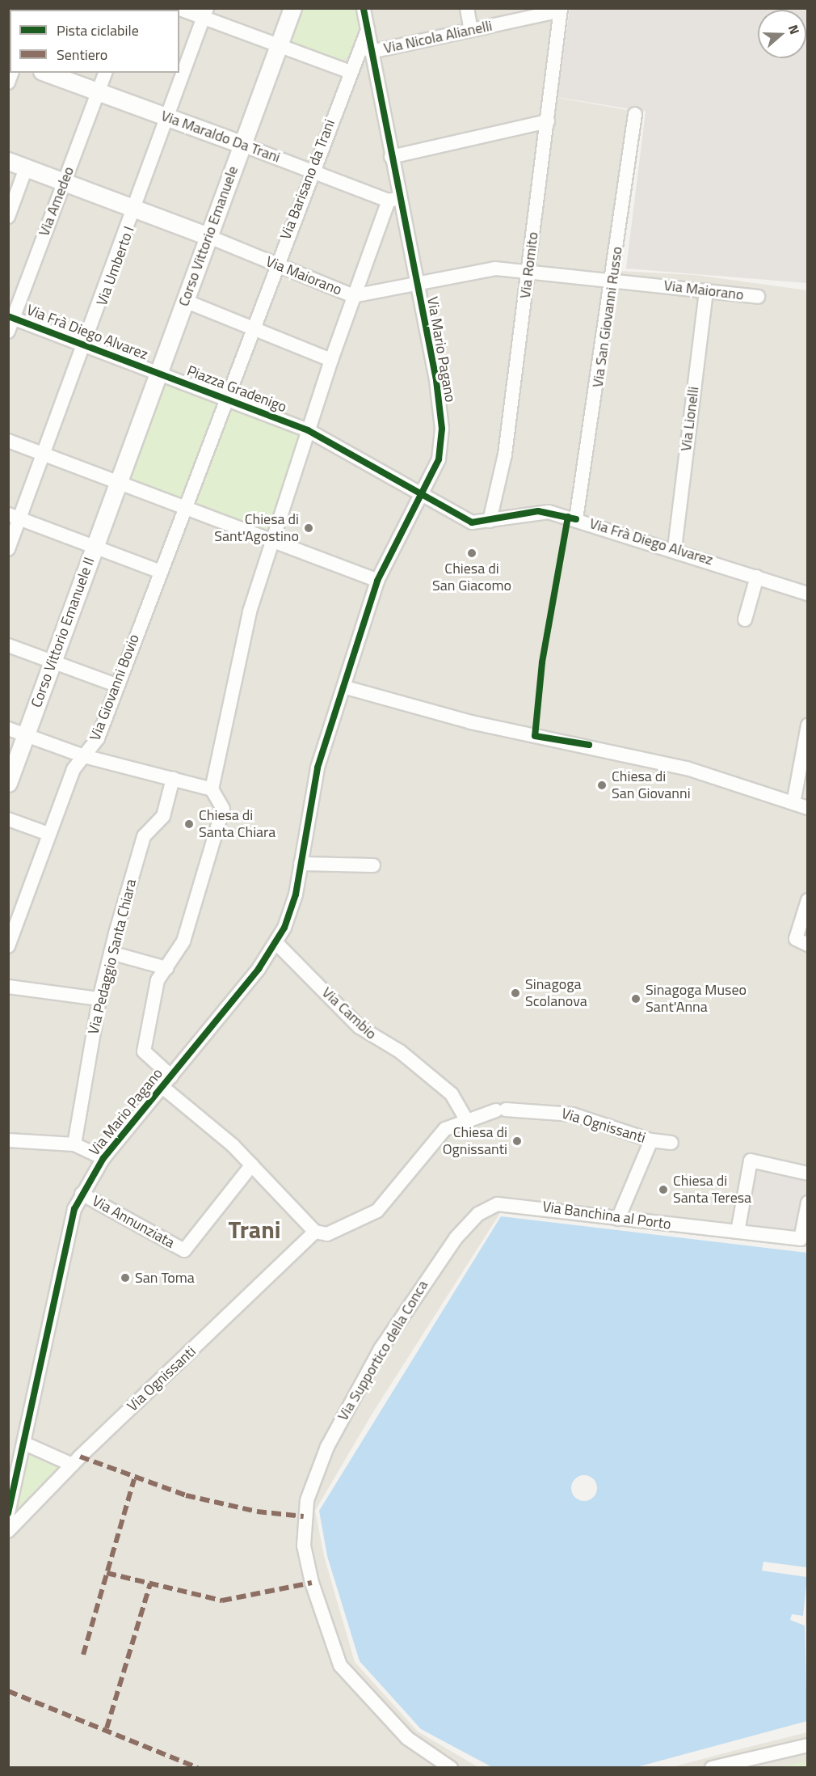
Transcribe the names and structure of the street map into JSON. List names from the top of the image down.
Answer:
{
  "streets": {
    "street": [
      "Via Nicola Alianelli",
      "Via Maraldo Da Trani",
      "Via Barisano da Trani",
      "Via Amedeo",
      "Corso Vittorio Emanuele",
      "Via Romito",
      "Via Umberto I",
      "Via Maiorano",
      "Via San Giovanni Russo",
      "Via Frà Diego Alvarez",
      "Via Mario Pagano",
      "Piazza Gradenigo",
      "Via Lionelli",
      "Corso Vittorio Emanuele II",
      "Via Giovanni Bovio",
      "Via Pedaggio Santa Chiara",
      "Via Cambio",
      "Via Ognissanti",
      "Via Banchina al Porto",
      "Via Annunziata",
      "Via Supportico della Conca"
    ]
  },
  "crossings": [
    ["Via Nicola Alianelli", "Via Romito"],
    ["Via Nicola Alianelli", "Via Mario Pagano"],
    ["Via Maraldo Da Trani", "Via Barisano da Trani"],
    ["Via Maraldo Da Trani", "Via Amedeo"],
    ["Via Maraldo Da Trani", "Corso Vittorio Emanuele"],
    ["Via Maraldo Da Trani", "Via Umberto I"],
    ["Via Maraldo Da Trani", "Via Mario Pagano"],
    ["Via Barisano da Trani", "Via Maiorano"],
    ["Via Barisano da Trani", "Via Mario Pagano"],
    ["Via Barisano da Trani", "Piazza Gradenigo"],
    ["Via Amedeo", "Via Maiorano"],
    ["Via Amedeo", "Via Frà Diego Alvarez"],
    ["Corso Vittorio Emanuele", "Via Maiorano"],
    ["Corso Vittorio Emanuele", "Via Frà Diego Alvarez"],
    ["Corso Vittorio Emanuele", "Piazza Gradenigo"],
    ["Via Romito", "Via Maiorano"],
    ["Via Romito", "Via Frà Diego Alvarez"],
    ["Via Umberto I", "Via Maiorano"],
    ["Via Umberto I", "Via Frà Diego Alvarez"],
    ["Via Maiorano", "Via San Giovanni Russo"],
    ["Via Maiorano", "Via Mario Pagano"],
    ["Via Maiorano", "Via Lionelli"],
    ["Via San Giovanni Russo", "Via Frà Diego Alvarez"],
    ["Via Frà Diego Alvarez", "Via Mario Pagano"],
    ["Via Frà Diego Alvarez", "Piazza Gradenigo"],
    ["Via Frà Diego Alvarez", "Via Lionelli"],
    ["Via Mario Pagano", "Via Cambio"],
    ["Via Mario Pagano", "Via Annunziata"],
    ["Piazza Gradenigo", "Via Giovanni Bovio"],
    ["Via Cambio", "Via Ognissanti"],
    ["Via Banchina al Porto", "Via Supportico della Conca"]
  ],
  "districts": ["Trani"],
  "places": [
    "Chiesa di Sant'Agostino",
    "Chiesa di San Giacomo",
    "Chiesa di San Giovanni",
    "Chiesa di Santa Chiara",
    "Sinagoga Scolanova",
    "Sinagoga Museo Sant'Anna",
    "Chiesa di Ognissanti",
    "Chiesa di Santa Teresa",
    "San Toma"
  ],
  "legend": ["Pista ciclabile", "Sentiero"],
  "north": "right"
}
